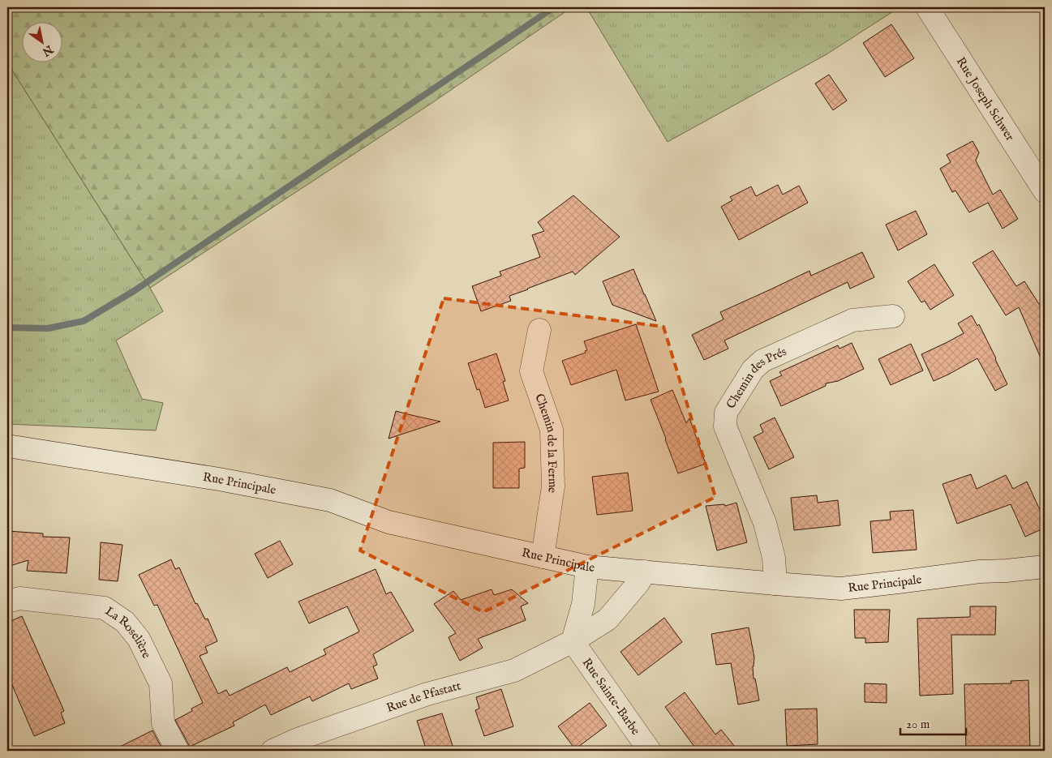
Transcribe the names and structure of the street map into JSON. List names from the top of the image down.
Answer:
{
  "streets": {
    "street": [
      "Rue Joseph Schwer",
      "Chemin des Prés",
      "Chemin de la Ferme",
      "Rue Principale",
      "La Roselière",
      "Rue Sainte-Barbe",
      "Rue de Pfastatt"
    ]
  },
  "crossings": [
    ["Chemin des Prés", "Rue Principale"],
    ["Chemin de la Ferme", "Rue Principale"],
    ["Rue Principale", "Rue de Pfastatt"],
    ["Rue Sainte-Barbe", "Rue de Pfastatt"]
  ],
  "scale_bar": "20 m",
  "north": "bottom right"
}
